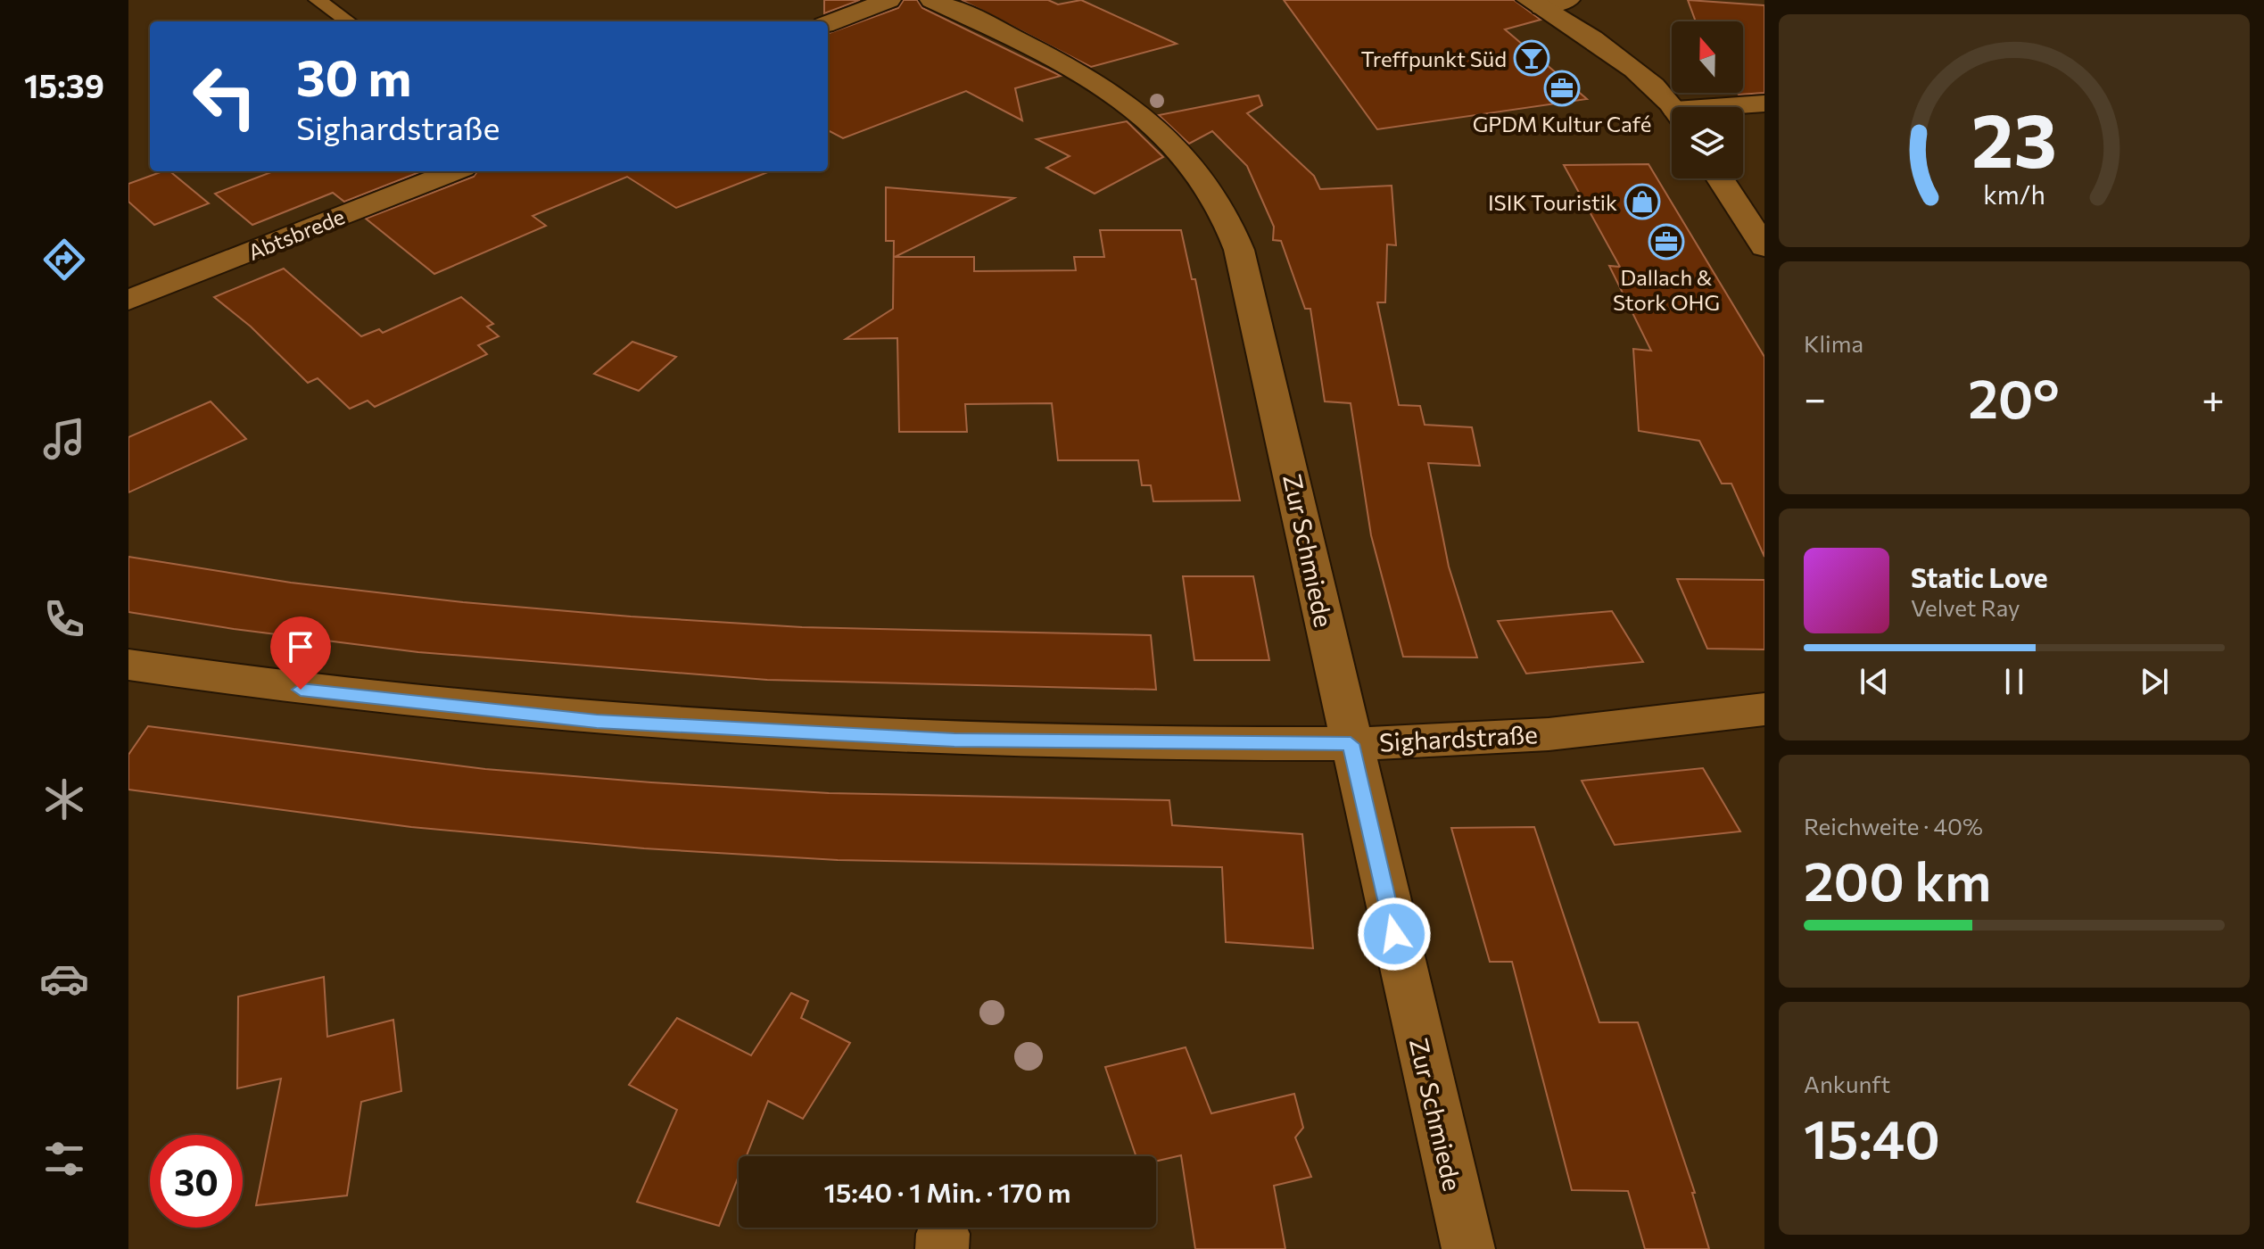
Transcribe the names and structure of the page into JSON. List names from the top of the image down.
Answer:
{
  "streets": {
    "street": ["Abtsbrede", "Zur Schmiede", "Sighardstraße"]
  },
  "crossings": [
    ["Zur Schmiede", "Sighardstraße"]
  ],
  "places": {
    "bar": ["Treffpunkt Süd"],
    "office": ["GPDM Kultur Café", "Dallach & Stork OHG"],
    "shop": ["ISIK Touristik"]
  },
  "north": "top",
  "page": {
    "tabs": "15:39",
    "turn": ["30 m", "Sighardstraße"],
    "tile": [
      "Klima",
      ["Reichweite · 40%", "200 km"],
      ["Ankunft", "15:40"]
    ],
    "heat": ["−", "20°", "+"],
    "song": ["Static Love", "Velvet Ray"],
    "limit": "30",
    "trip": "15:40 · 1 Min. · 170 m",
    "gauge": ["23", "km/h"]
  }
}
